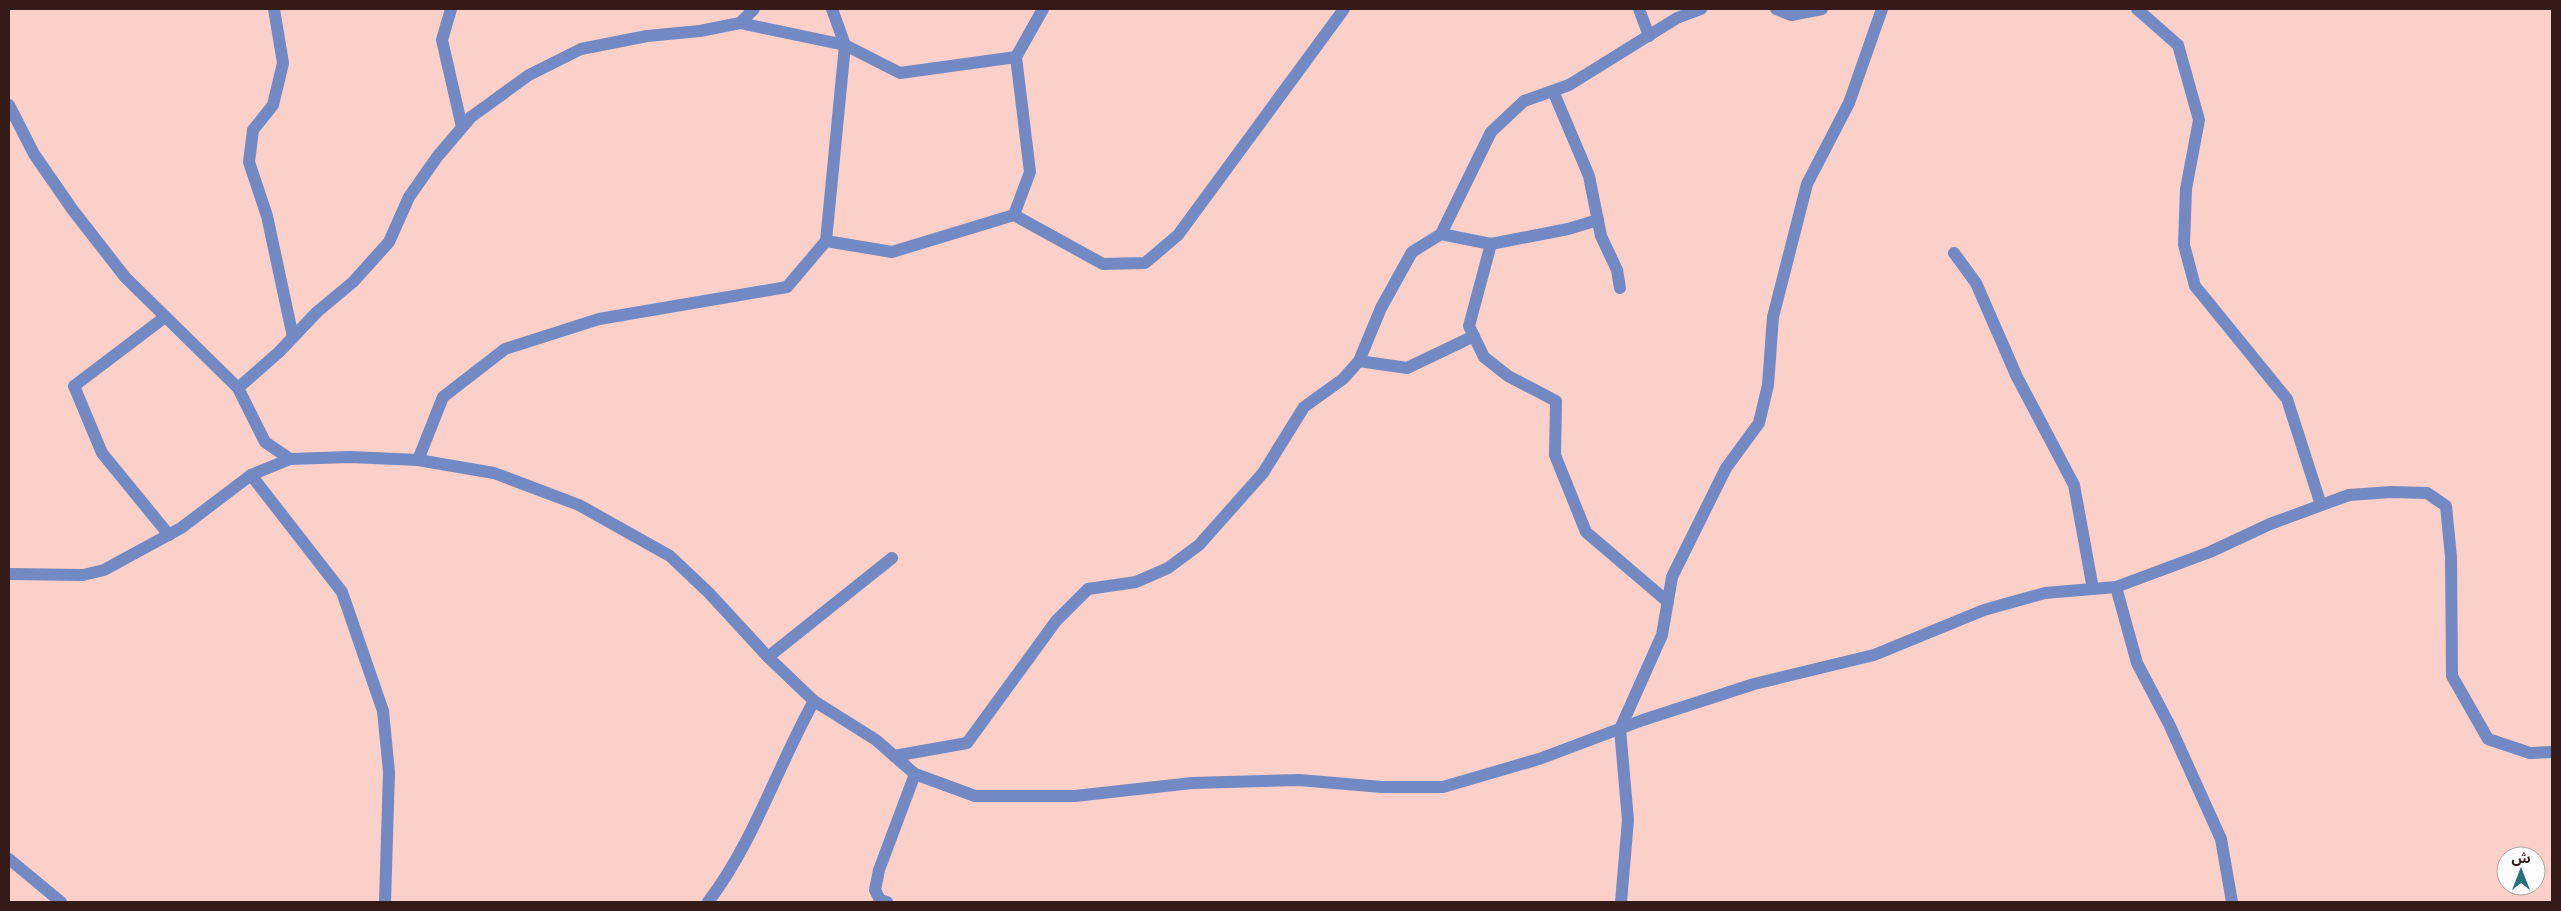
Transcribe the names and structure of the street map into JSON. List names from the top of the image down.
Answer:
{
  "north": "top"
}
